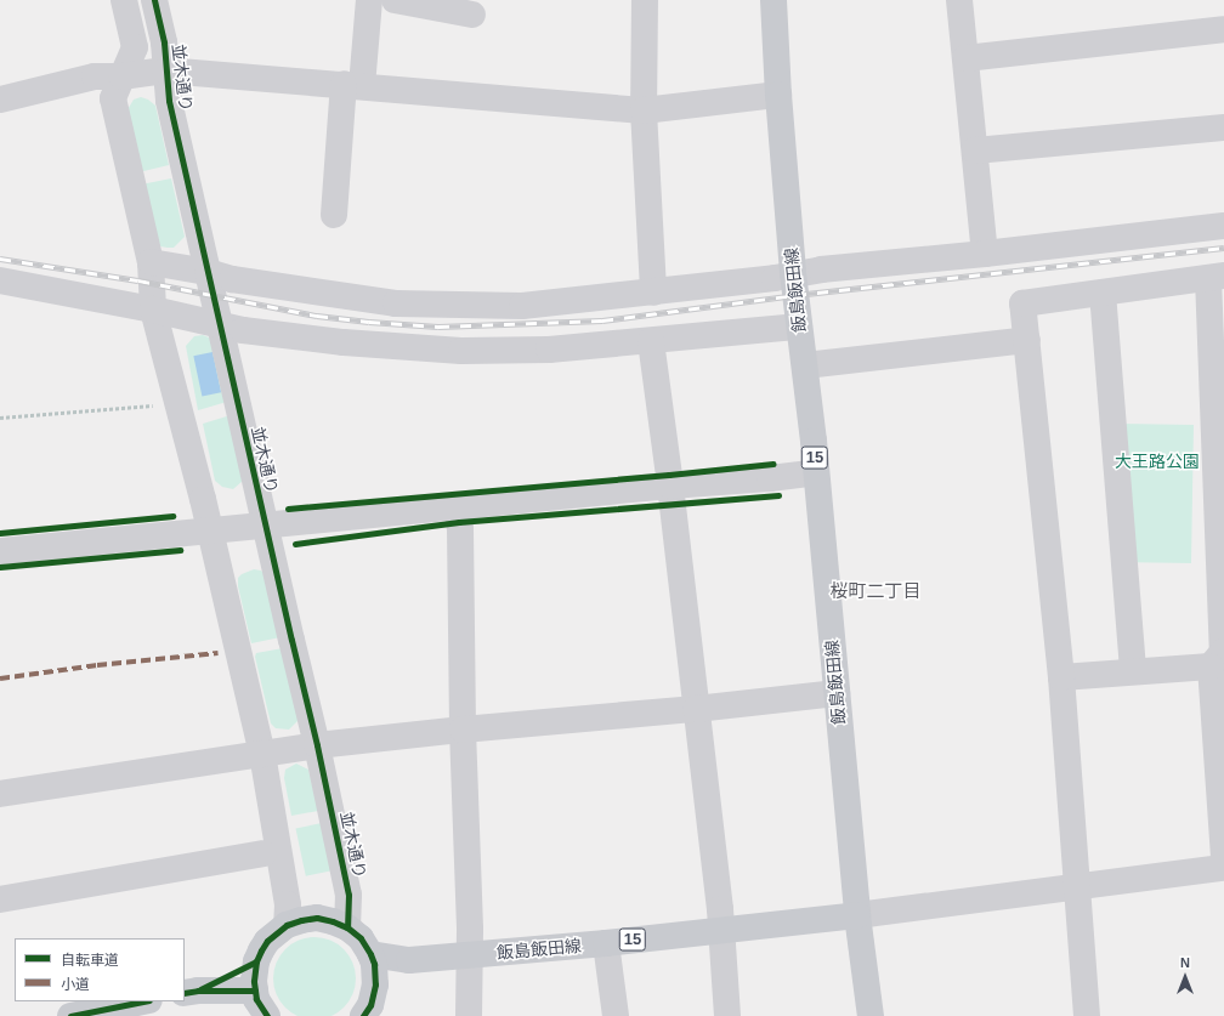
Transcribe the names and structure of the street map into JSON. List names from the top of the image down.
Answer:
{
  "streets": {
    "main road": ["飯島飯田線", "15"],
    "street": ["並木通り"]
  },
  "districts": ["桜町二丁目"],
  "parks": ["大王路公園"],
  "legend": ["自転車道", "小道"],
  "north": "top"
}
